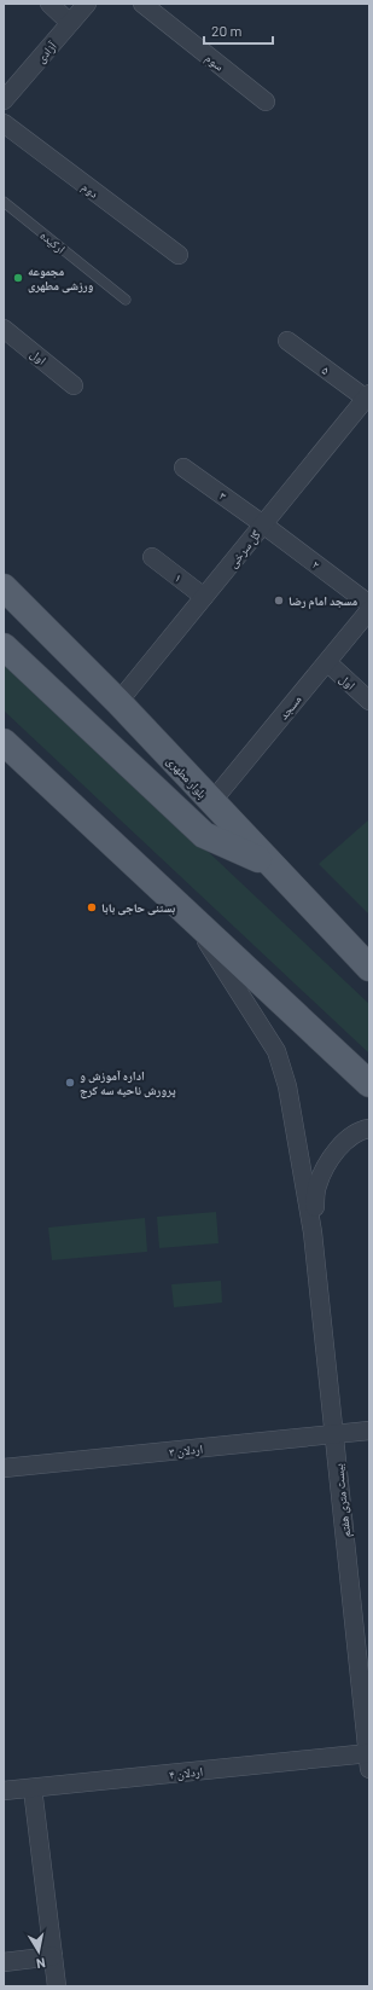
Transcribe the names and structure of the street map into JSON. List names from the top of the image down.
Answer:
{
  "streets": {
    "main road": ["بلوار مطهری"],
    "street": [
      "آزادی",
      "سوم",
      "دوم",
      "اول",
      "۵",
      "۳",
      "گل سرخی",
      "۲",
      "۱",
      "مسجد",
      "اردلان ۳",
      "بیست متری هفتم",
      "اردلان ۴"
    ],
    "lane": ["ارکیده"]
  },
  "crossings": [
    ["اول", "مسجد"],
    ["۵", "گل سرخی"],
    ["۳", "گل سرخی"],
    ["۳", "۲"],
    ["گل سرخی", "۲"],
    ["گل سرخی", "۱"],
    ["گل سرخی", "بلوار مطهری"],
    ["مسجد", "بلوار مطهری"],
    ["اردلان ۳", "بیست متری هفتم"],
    ["بیست متری هفتم", "اردلان ۴"]
  ],
  "places": [
    "مجموعه ورزشی مطهری",
    "مسجد امام رضا",
    "بستنی حاجی بابا",
    "اداره آموزش و پرورش ناحیه سه کرج"
  ],
  "scale_bar": "20 m",
  "north": "bottom"
}
